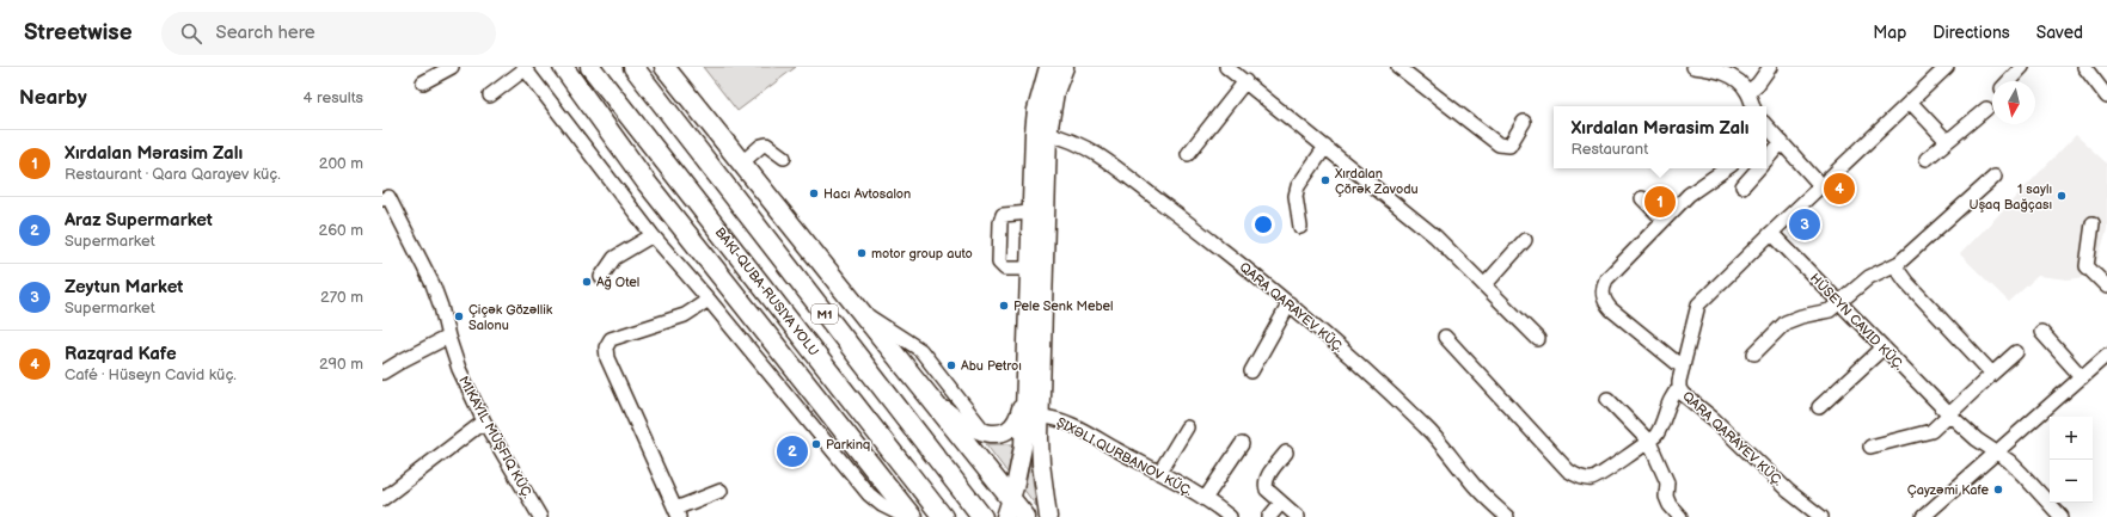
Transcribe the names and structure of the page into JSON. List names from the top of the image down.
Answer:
{
  "streets": {
    "highway": ["M1"],
    "street": ["QARA QARAYEV KÜÇ.", "HÜSEYN CAVID KÜÇ."]
  },
  "crossings": [
    ["QARA QARAYEV KÜÇ.", "HÜSEYN CAVID KÜÇ."]
  ],
  "places": [
    "Xırdalan Çörək Zavodu",
    "Hacı Avtosalon",
    "1 saylı Uşaq Bağçası",
    "motor group auto",
    "Ağ Otel",
    "Pele Senk Mebel",
    "Çiçək Gözəllik Salonu",
    "Abu Petroı",
    "Parkinq",
    "Çayzəmi Kafe"
  ],
  "north": "bottom",
  "page": {
    "header": "Streetwise",
    "search": "Search here",
    "nav": ["Map", "Directions", "Saved"],
    "heading": ["Nearby", "4 results"],
    "popup": ["Xırdalan Mərasim Zalı", "Restaurant"],
    "list": [
      {
        "mark": "1",
        "name": "Xırdalan Mərasim Zalı",
        "note": "Restaurant · Qara Qarayev küç.",
        "value": "200 m"
      },
      {
        "mark": "2",
        "name": "Araz Supermarket",
        "note": "Supermarket",
        "value": "260 m"
      },
      {
        "mark": "3",
        "name": "Zeytun Market",
        "note": "Supermarket",
        "value": "270 m"
      },
      {
        "mark": "4",
        "name": "Razqrad Kafe",
        "note": "Café · Hüseyn Cavid küç.",
        "value": "290 m"
      }
    ],
    "pins": [
      "4",
      "1",
      "3",
      "2"
    ],
    "map_buttons": ["+", "−"]
  }
}
